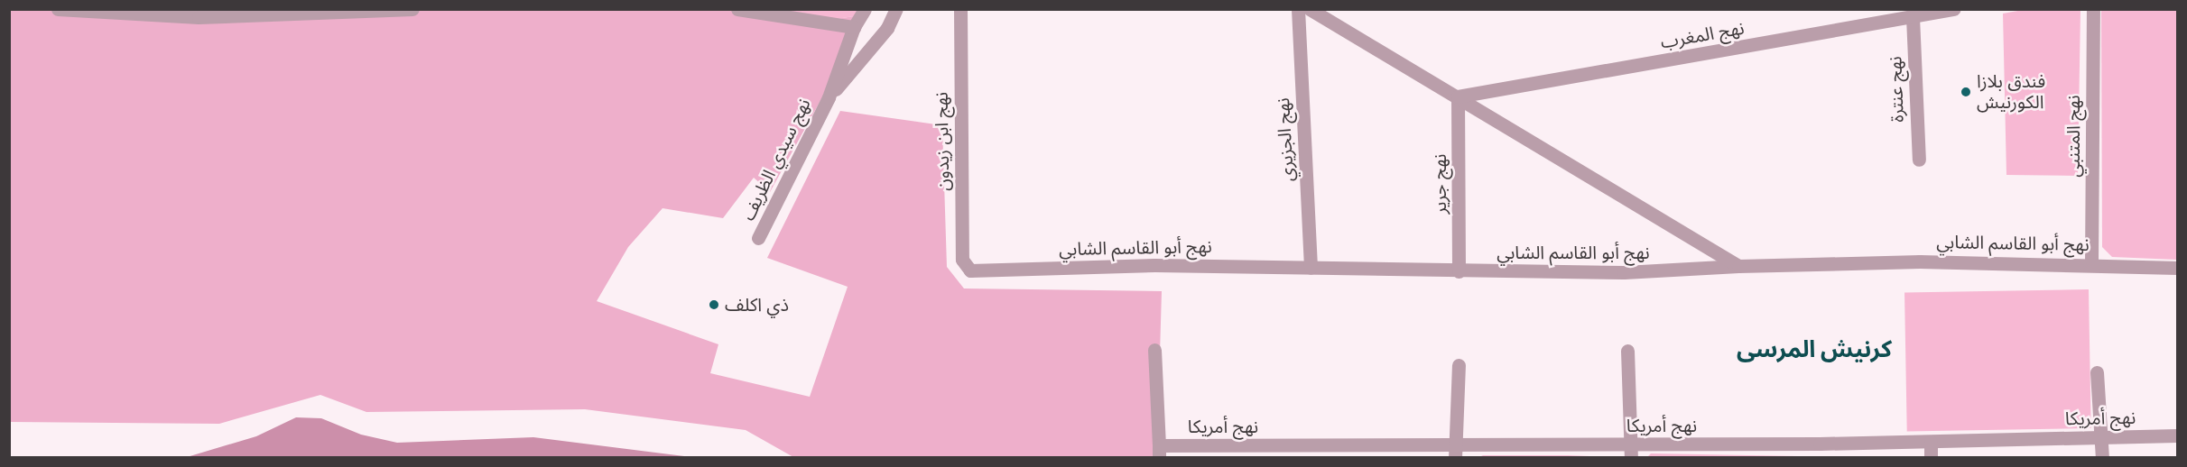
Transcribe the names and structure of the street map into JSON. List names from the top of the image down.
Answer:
{
  "streets": {
    "street": [
      "نهج المغرب",
      "نهج عنترة",
      "نهج المتنبي",
      "نهج الجزيري",
      "نهج ابن زيدون",
      "نهج سيدي الظريف",
      "نهج جرير",
      "نهج أبو القاسم الشابي",
      "نهج أمريكا"
    ]
  },
  "crossings": [
    ["نهج المغرب", "نهج عنترة"],
    ["نهج المغرب", "نهج جرير"],
    ["نهج المتنبي", "نهج أبو القاسم الشابي"],
    ["نهج الجزيري", "نهج أبو القاسم الشابي"],
    ["نهج ابن زيدون", "نهج أبو القاسم الشابي"],
    ["نهج جرير", "نهج أبو القاسم الشابي"]
  ],
  "districts": ["كرنيش المرسى"],
  "places": ["فندق بلازا الكورنيش", "ذي اكلف"]
}
